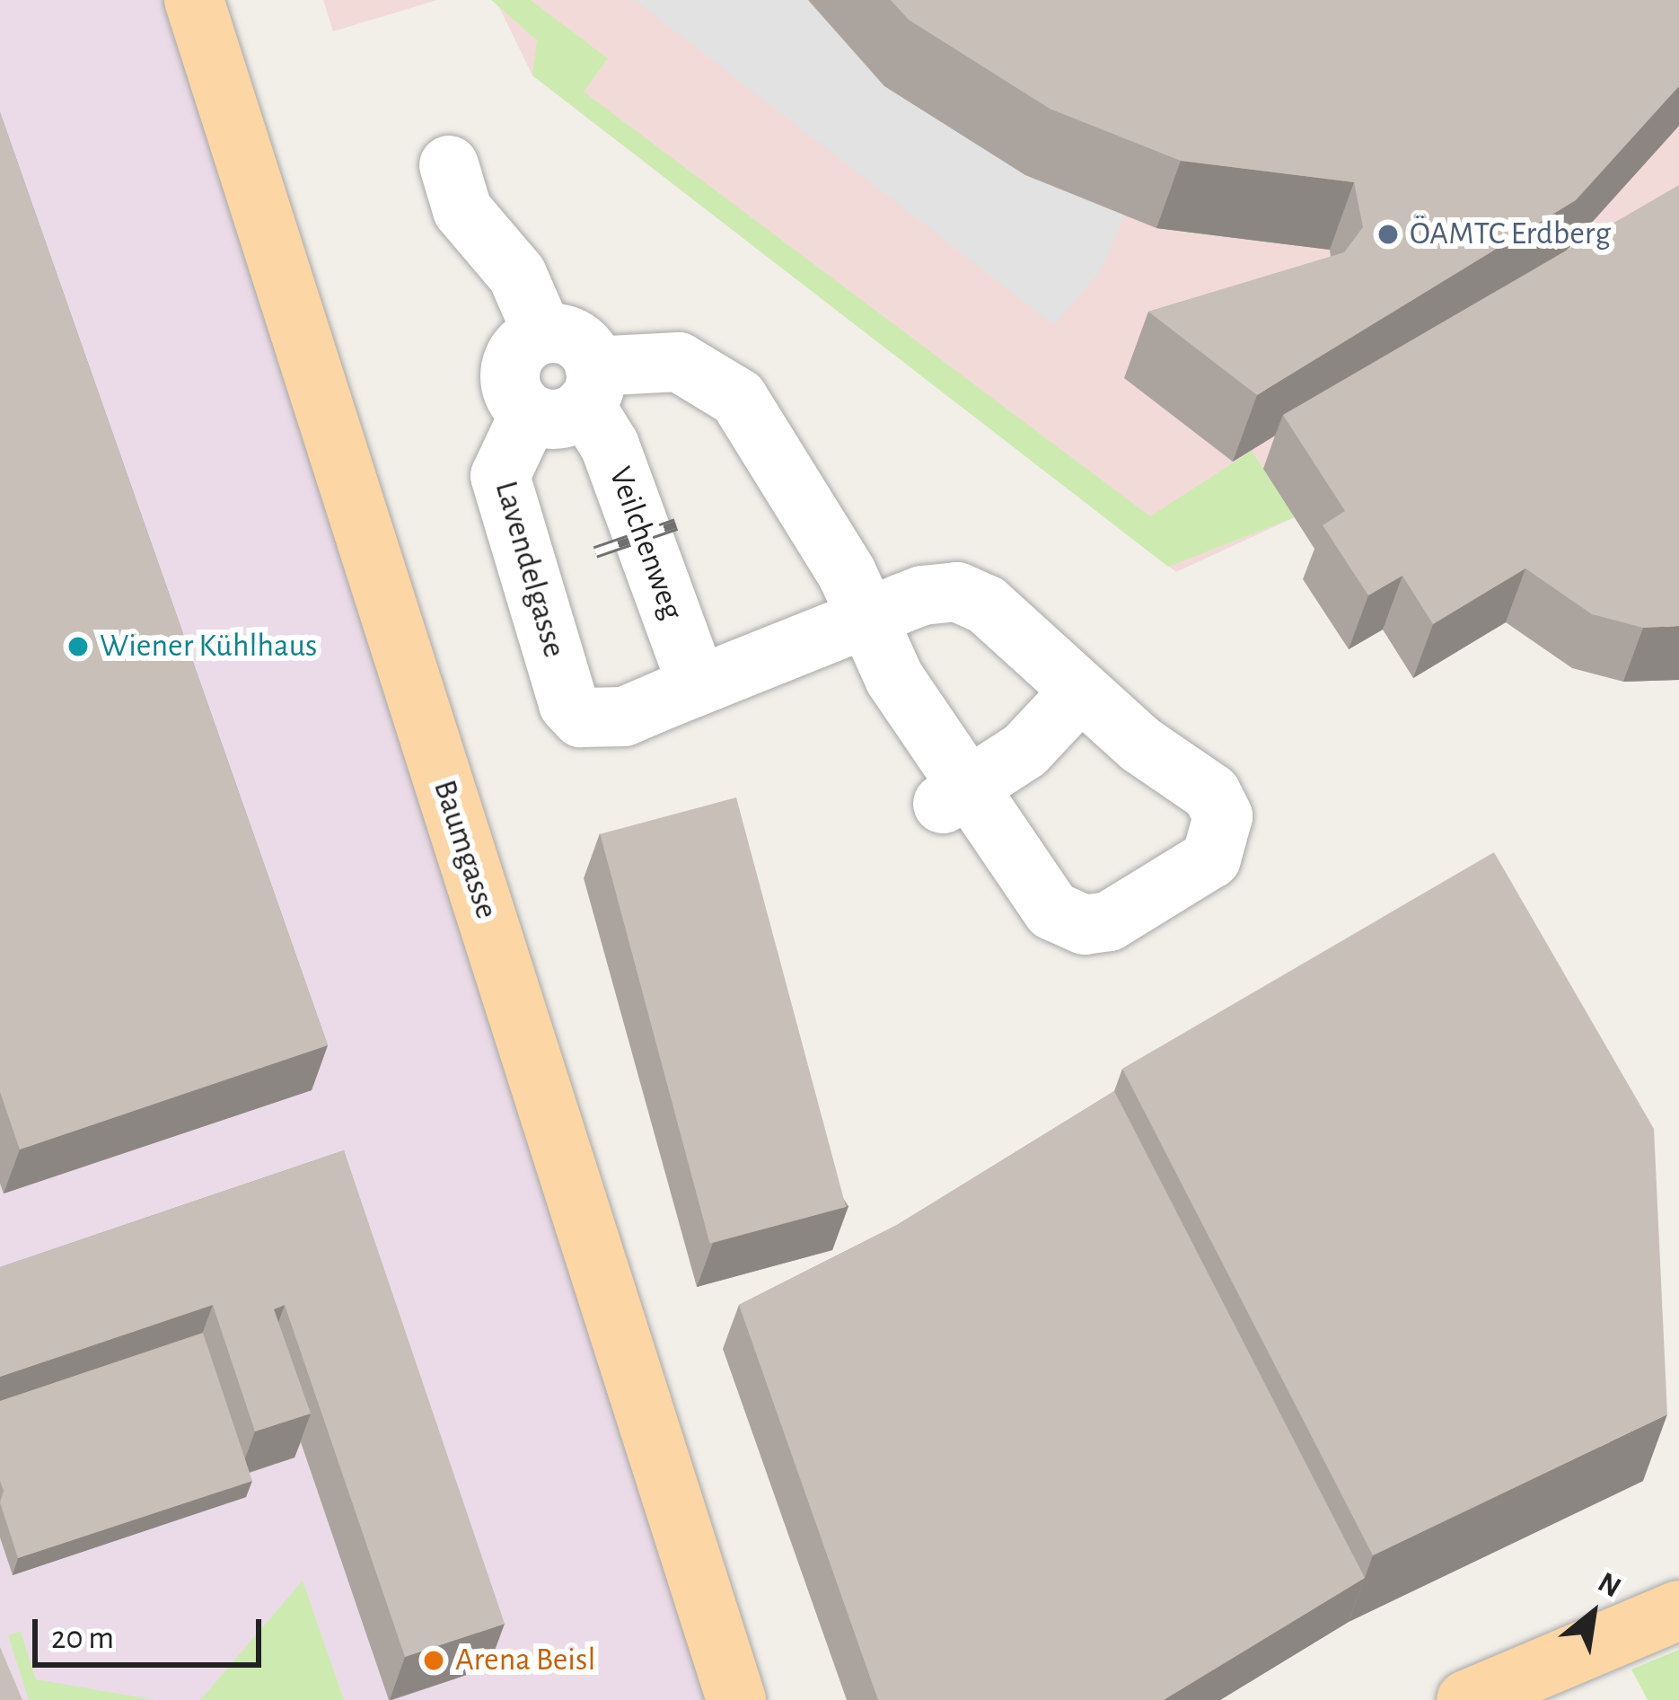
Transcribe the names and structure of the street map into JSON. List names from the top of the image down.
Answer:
{
  "streets": {
    "main road": ["Baumgasse"],
    "lane": ["Veilchenweg", "Lavendelgasse"]
  },
  "crossings": [
    ["Veilchenweg", "Lavendelgasse"]
  ],
  "places": ["ÖAMTC Erdberg", "Wiener Kühlhaus", "Arena Beisl"],
  "scale_bar": "20 m",
  "north": "top right"
}
